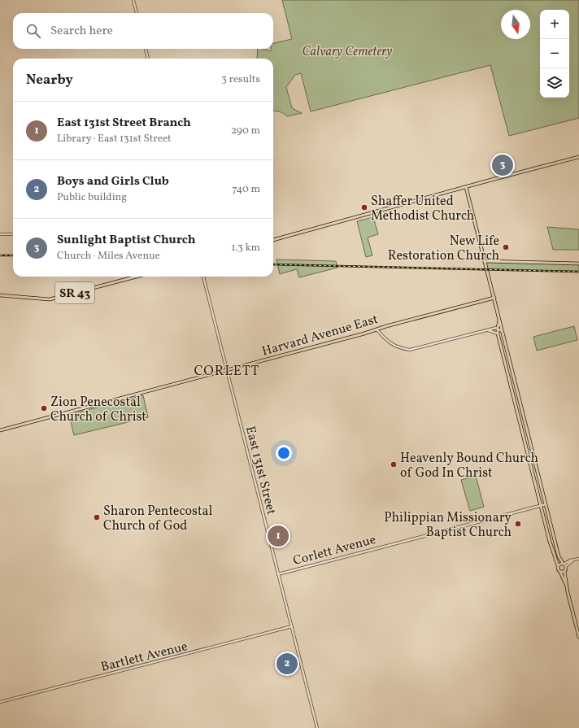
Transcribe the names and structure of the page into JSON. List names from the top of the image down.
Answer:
{
  "streets": {
    "main road": ["SR 43", "Harvard Avenue East"],
    "street": ["East 131st Street", "Corlett Avenue", "Bartlett Avenue"]
  },
  "crossings": [
    ["Harvard Avenue East", "East 131st Street"],
    ["East 131st Street", "Corlett Avenue"],
    ["East 131st Street", "Bartlett Avenue"]
  ],
  "districts": ["CORLETT"],
  "parks": ["Calvary Cemetery"],
  "places": [
    "Shaffer United Methodist Church",
    "New Life Restoration Church",
    "Zion Penecostal Church of Christ",
    "Heavenly Bound Church of God In Christ",
    "Sharon Pentecostal Church of God",
    "Philippian Missionary Baptist Church"
  ],
  "north": "bottom",
  "page": {
    "map_buttons": ["+", "−"],
    "search": "Search here",
    "heading": ["Nearby", "3 results"],
    "list": [
      {
        "mark": "1",
        "name": "East 131st Street Branch",
        "note": "Library · East 131st Street",
        "value": "290 m"
      },
      {
        "mark": "2",
        "name": "Boys and Girls Club",
        "note": "Public building",
        "value": "740 m"
      },
      {
        "mark": "3",
        "name": "Sunlight Baptist Church",
        "note": "Church · Miles Avenue",
        "value": "1.3 km"
      }
    ],
    "pins": ["3", "1", "2"]
  }
}
